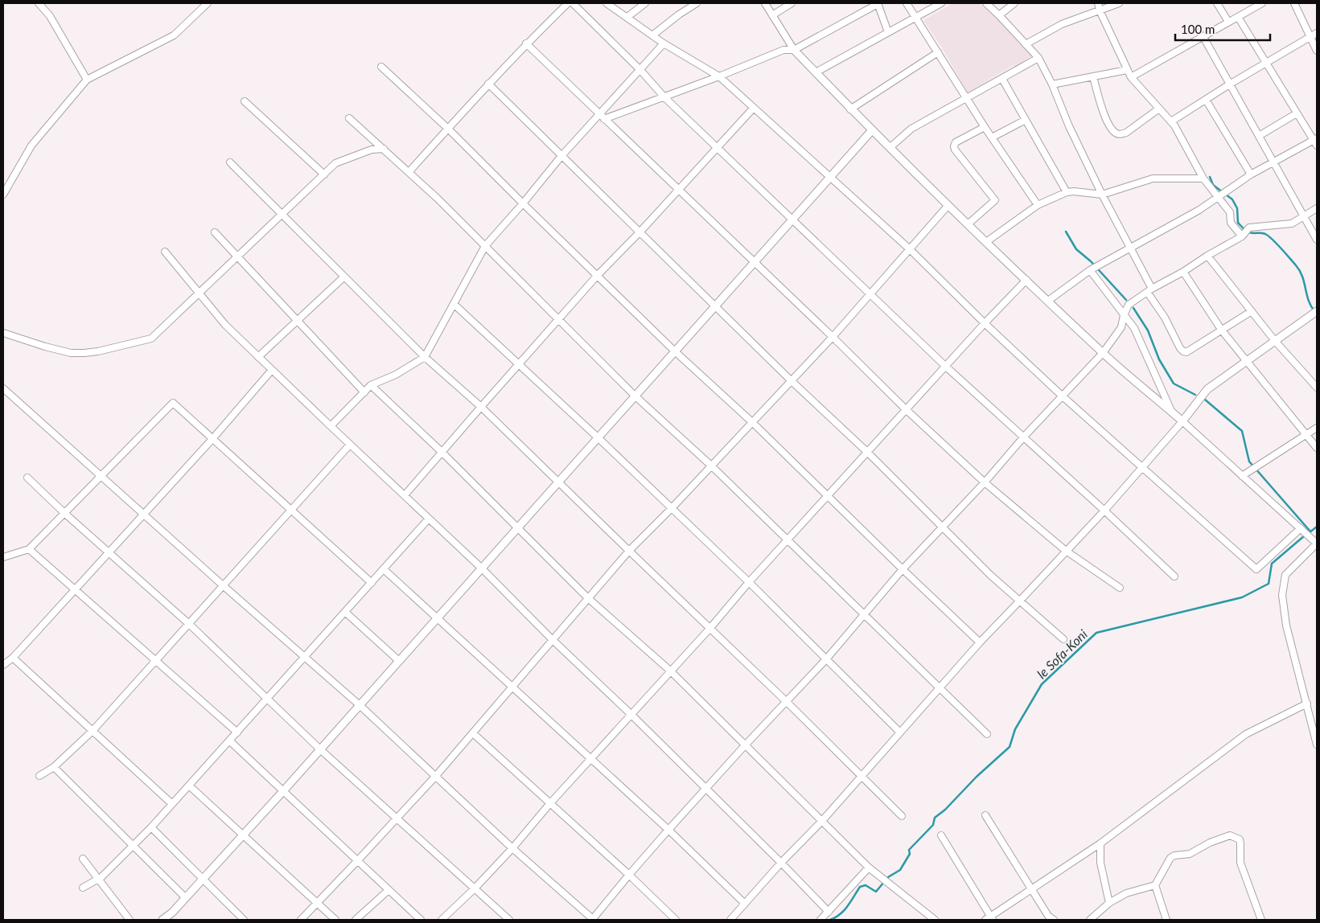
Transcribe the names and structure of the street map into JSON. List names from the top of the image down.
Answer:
{
  "water": ["le Sofa-Koni"],
  "scale_bar": "100 m"
}
